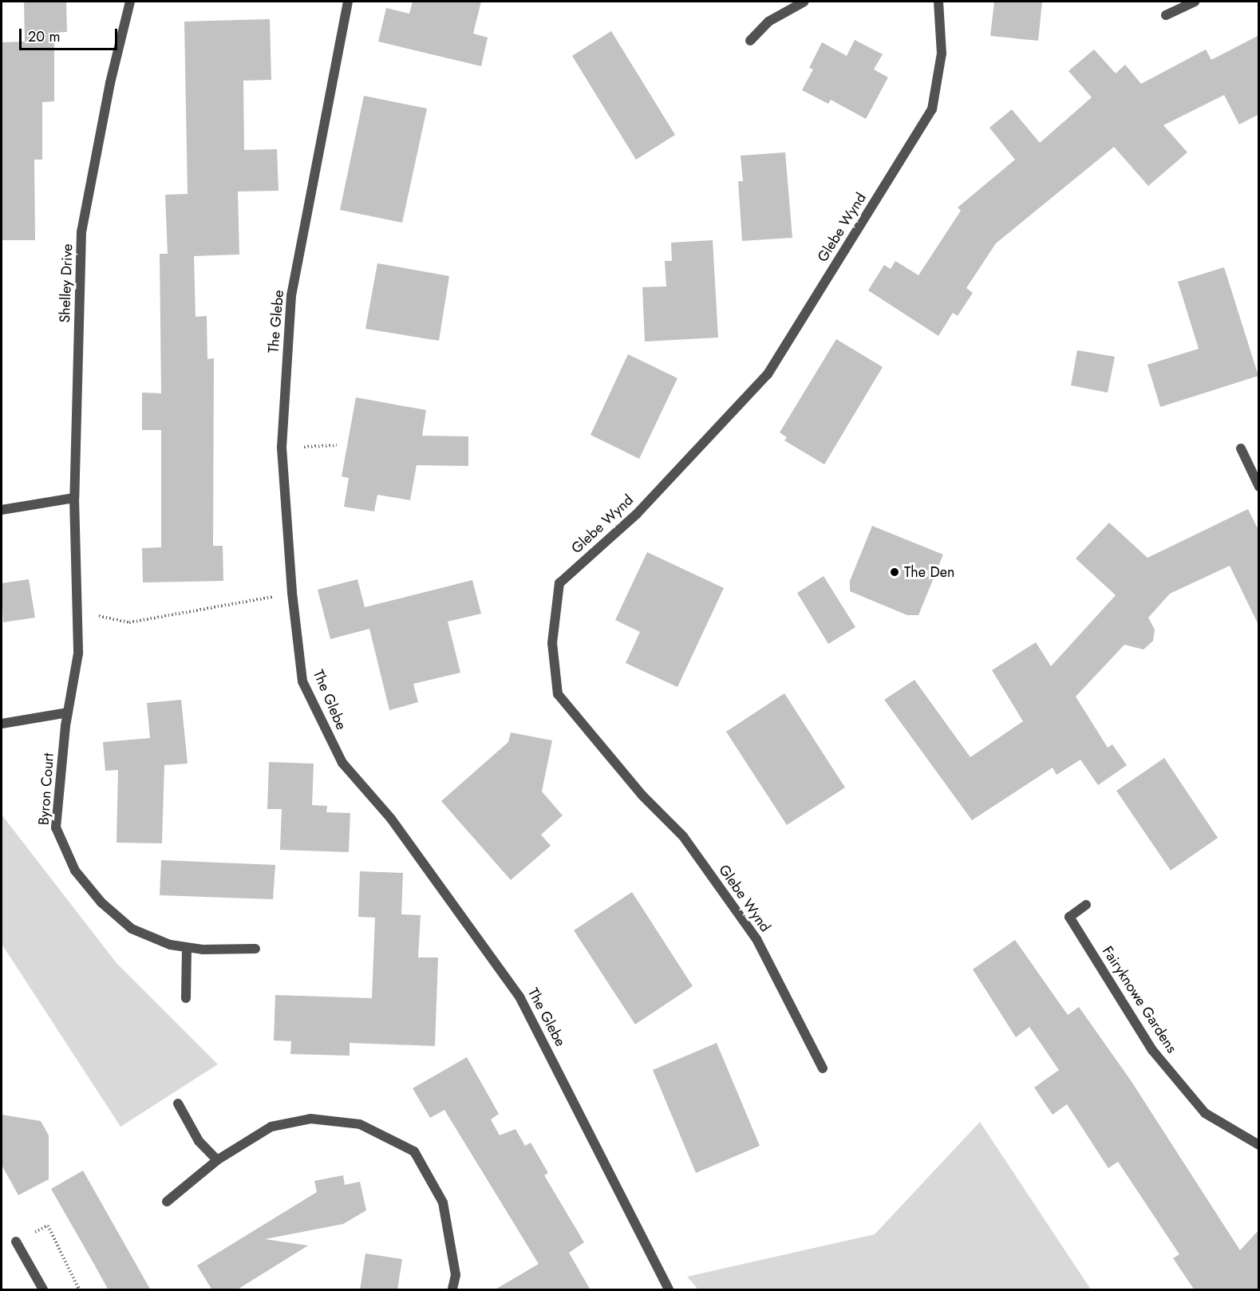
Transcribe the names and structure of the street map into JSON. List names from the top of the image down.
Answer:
{
  "streets": {
    "street": [
      "Glebe Wynd",
      "Shelley Drive",
      "The Glebe",
      "Byron Court",
      "Fairyknowe Gardens"
    ]
  },
  "crossings": [
    ["Shelley Drive", "Byron Court"]
  ],
  "places": ["The Den"],
  "scale_bar": "20 m"
}
